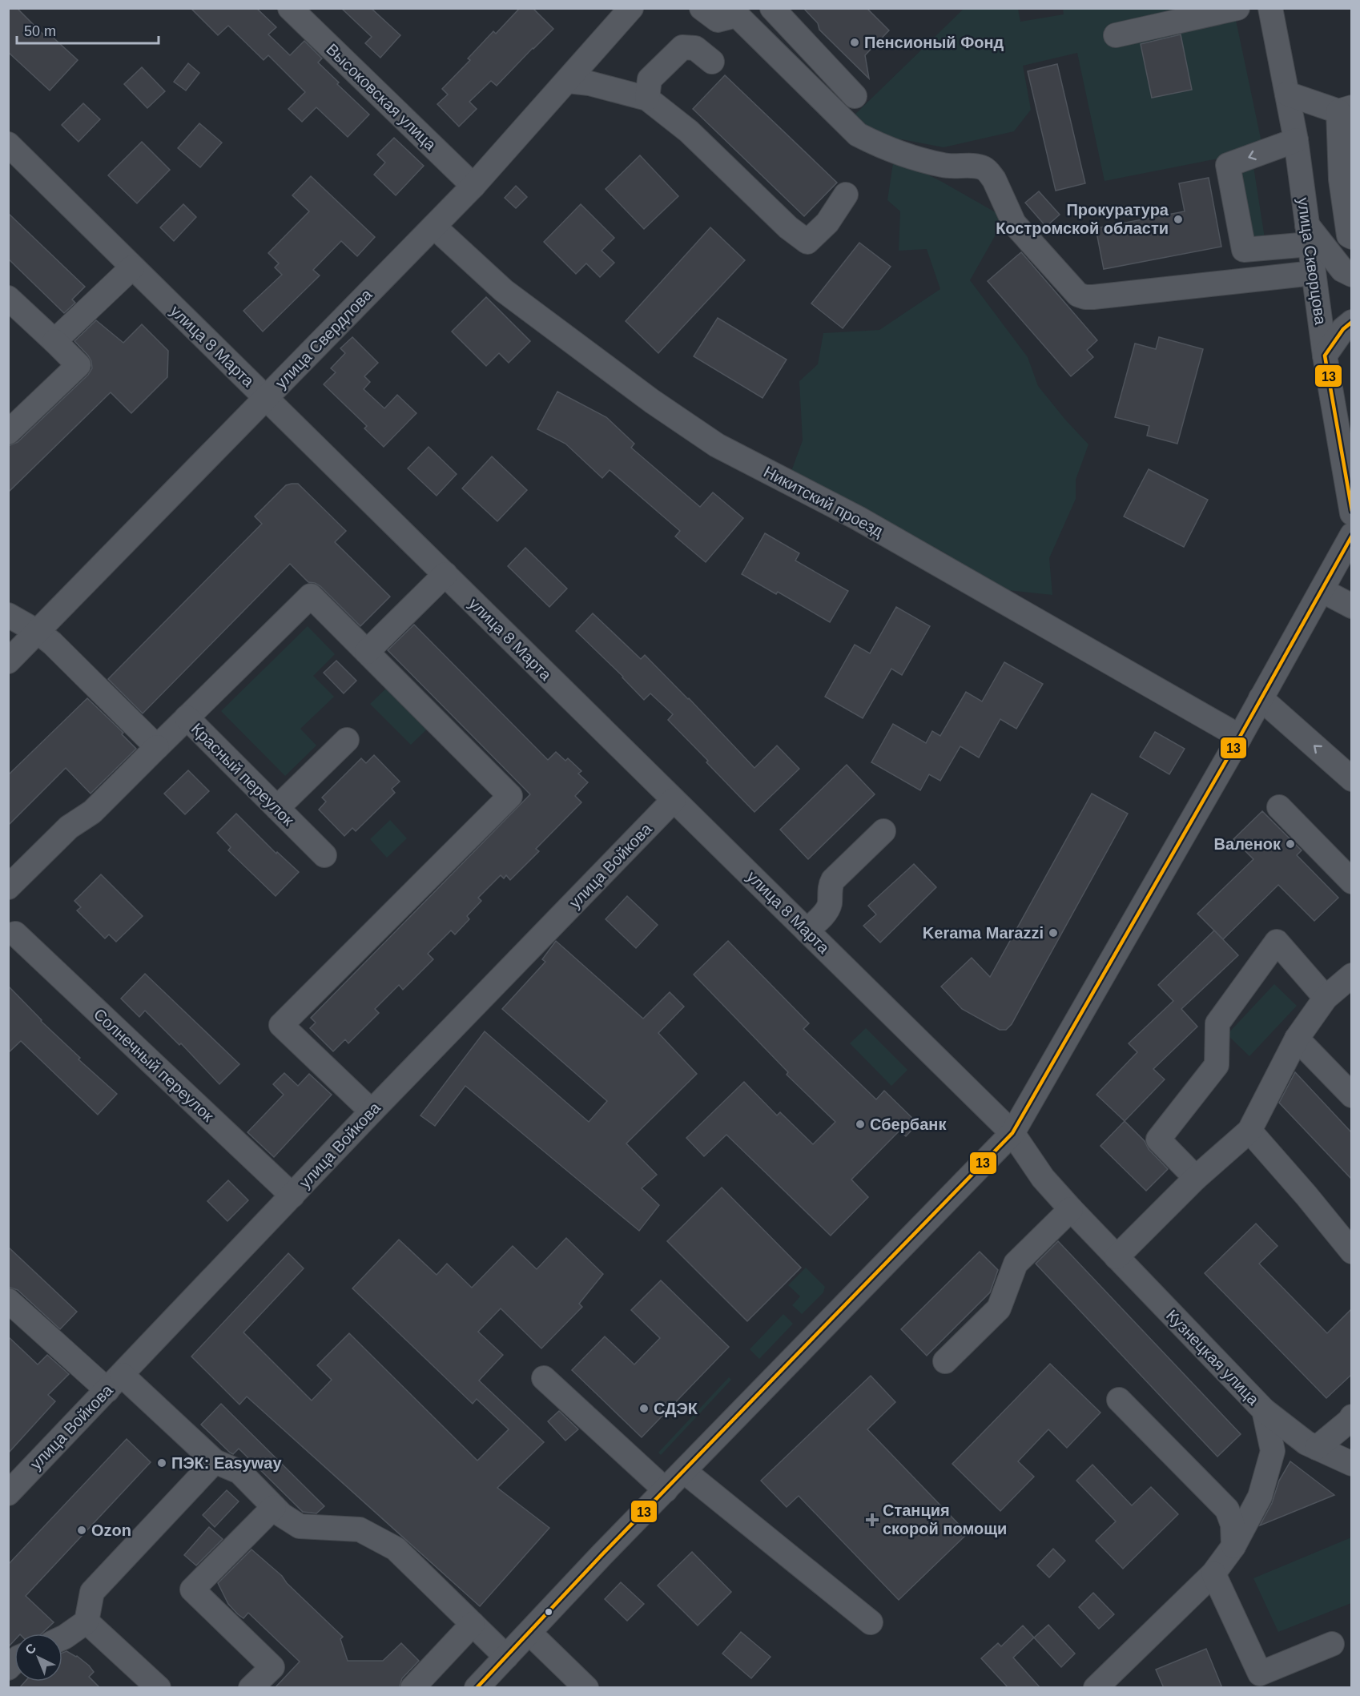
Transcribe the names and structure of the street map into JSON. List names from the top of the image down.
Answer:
{
  "streets": {
    "street": [
      "Высоковская улица",
      "улица Скворцова",
      "улица Свердлова",
      "улица 8 Марта",
      "Никитский проезд",
      "Красный переулок",
      "улица Войкова",
      "Солнечный переулок",
      "Кузнецкая улица"
    ]
  },
  "crossings": [
    ["Высоковская улица", "улица Свердлова"],
    ["улица Свердлова", "улица 8 Марта"],
    ["улица Свердлова", "Никитский проезд"],
    ["улица 8 Марта", "улица Войкова"],
    ["улица 8 Марта", "Кузнецкая улица"],
    ["улица Войкова", "Солнечный переулок"]
  ],
  "places": {
    "other": [
      "Пенсионый Фонд",
      "Прокуратура Костромской области",
      "Валенок",
      "Kerama Marazzi",
      "Сбербанк",
      "СДЭК",
      "ПЭК: Easyway",
      "Ozon"
    ],
    "health": ["Станция скорой помощи"]
  },
  "lines": ["transit line 13"],
  "scale_bar": "50 m",
  "north": "top left"
}
